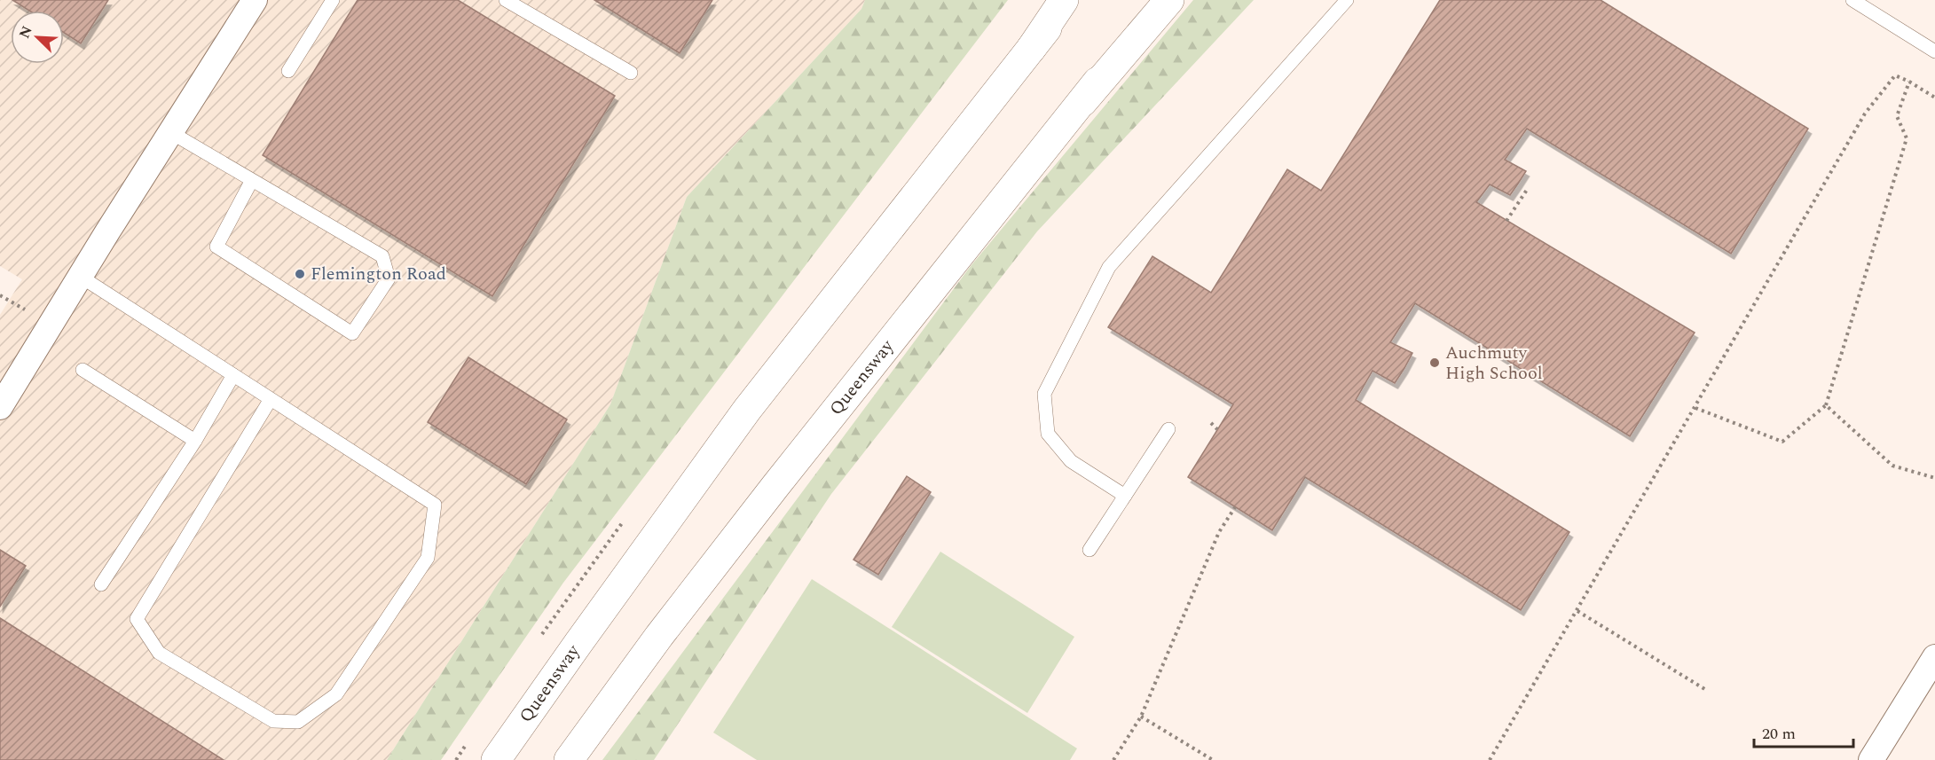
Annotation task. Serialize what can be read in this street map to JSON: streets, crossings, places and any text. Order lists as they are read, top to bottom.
{
  "streets": {
    "main road": ["Queensway"]
  },
  "places": ["Flemington Road", "Auchmuty High School"],
  "scale_bar": "20 m",
  "north": "top left"
}
